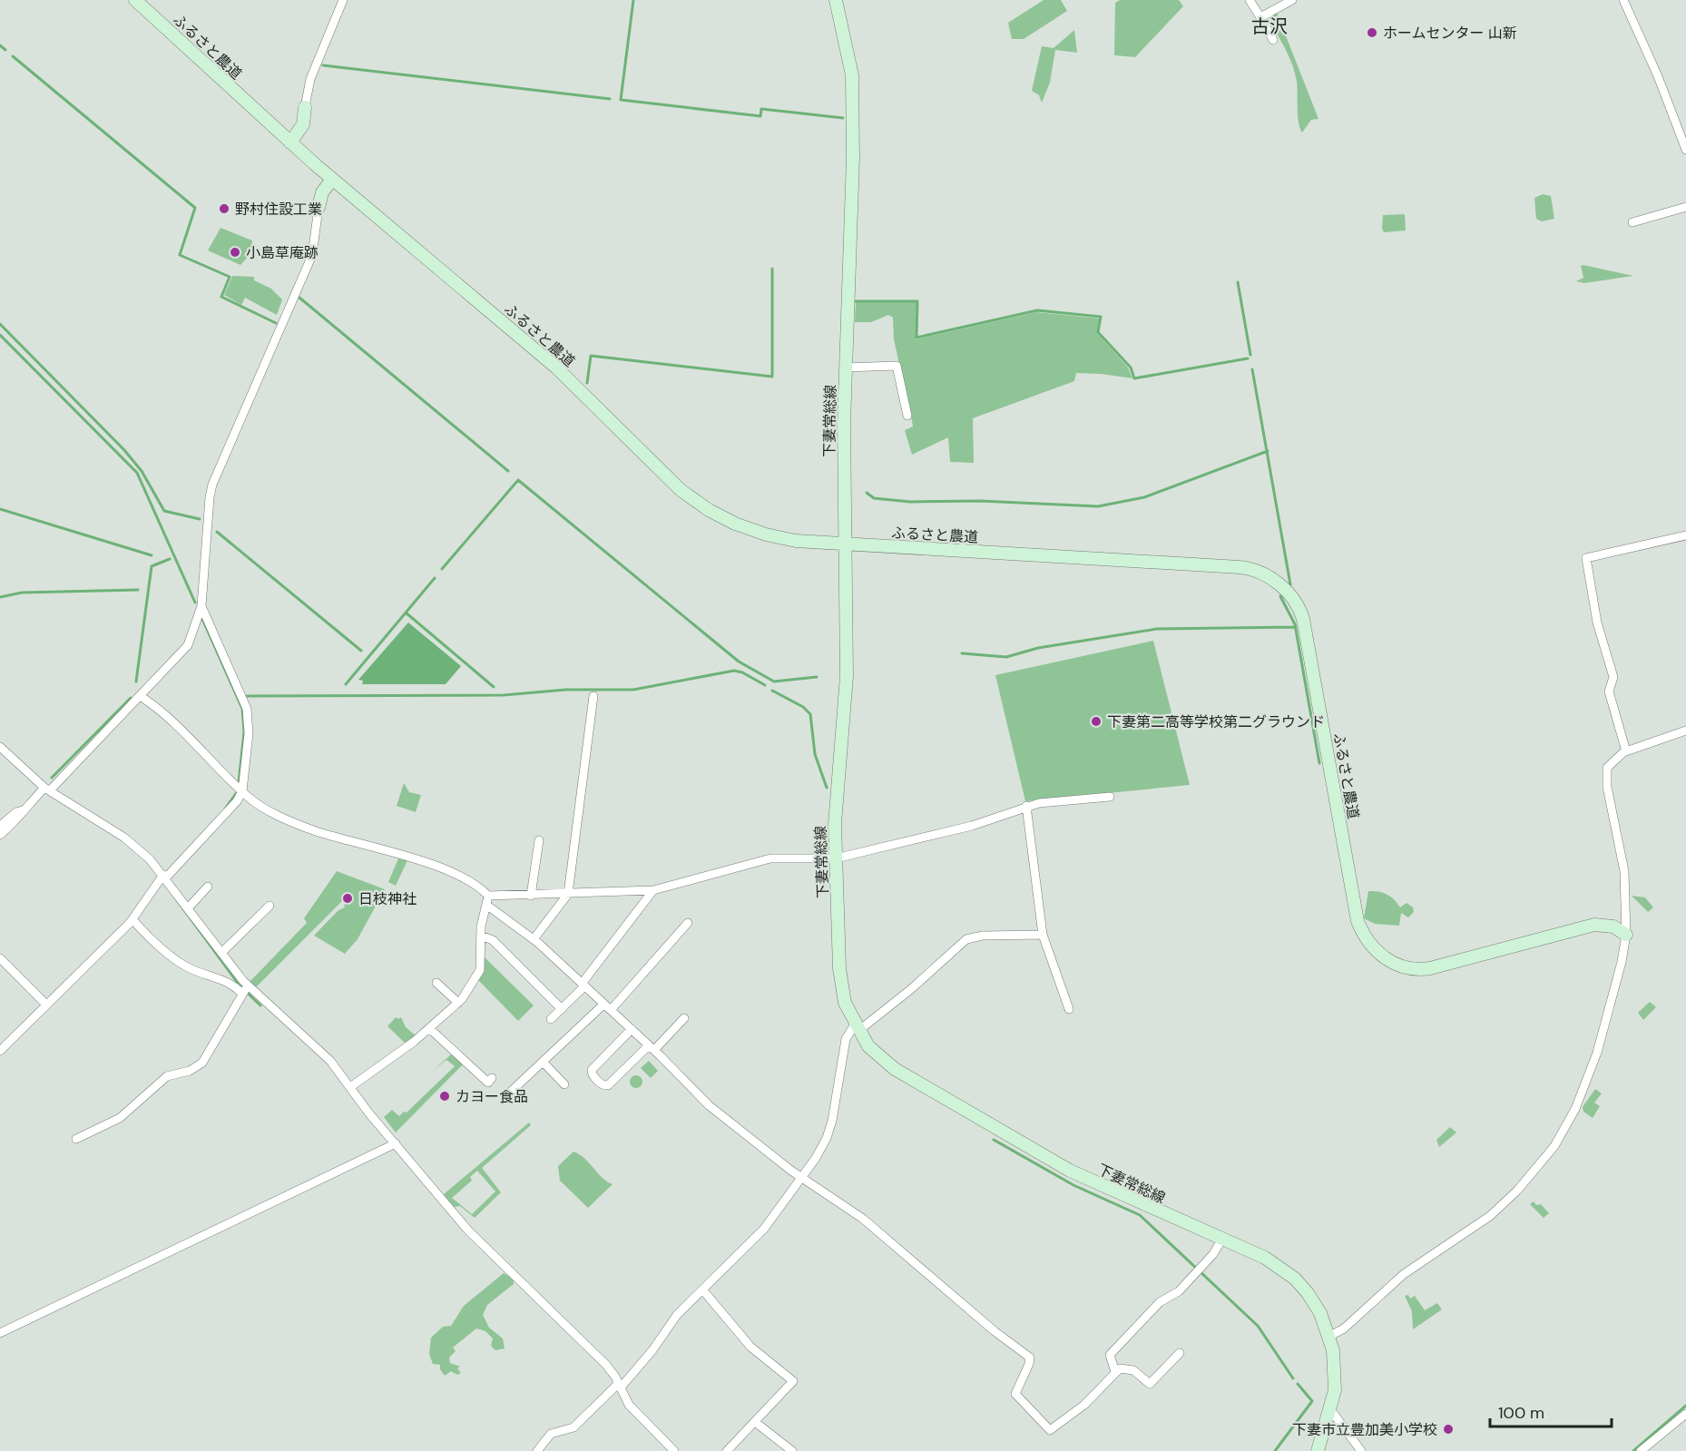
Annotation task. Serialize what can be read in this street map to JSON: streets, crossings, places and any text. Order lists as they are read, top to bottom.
{
  "streets": {
    "street": ["ふるさと農道", "下妻常総線"]
  },
  "crossings": [
    ["ふるさと農道", "下妻常総線"]
  ],
  "districts": ["古沢"],
  "places": [
    "ホームセンター 山新",
    "野村住設工業",
    "小島草庵跡",
    "下妻第二高等学校第二グラウンド",
    "日枝神社",
    "カヨー食品",
    "下妻市立豊加美小学校"
  ],
  "scale_bar": "100 m"
}
